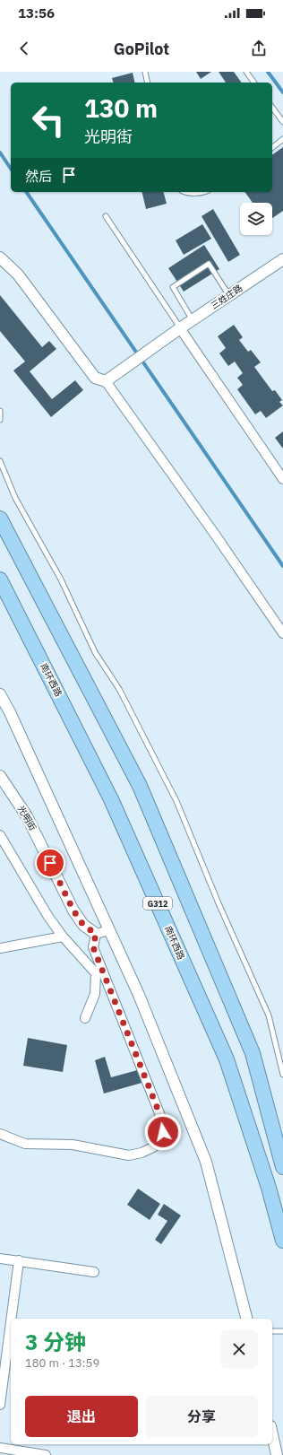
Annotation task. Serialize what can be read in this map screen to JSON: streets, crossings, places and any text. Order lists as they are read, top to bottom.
{
  "streets": {
    "highway": ["南环西路", "G312"],
    "street": ["三姓庄路", "光明街"]
  },
  "page": {
    "status": "13:56",
    "header": "GoPilot",
    "turn": ["130 m", "光明街"],
    "then": "然后",
    "heading": ["3 分钟", "180 m · 13:59"],
    "buttons": ["退出", "分享"]
  }
}
